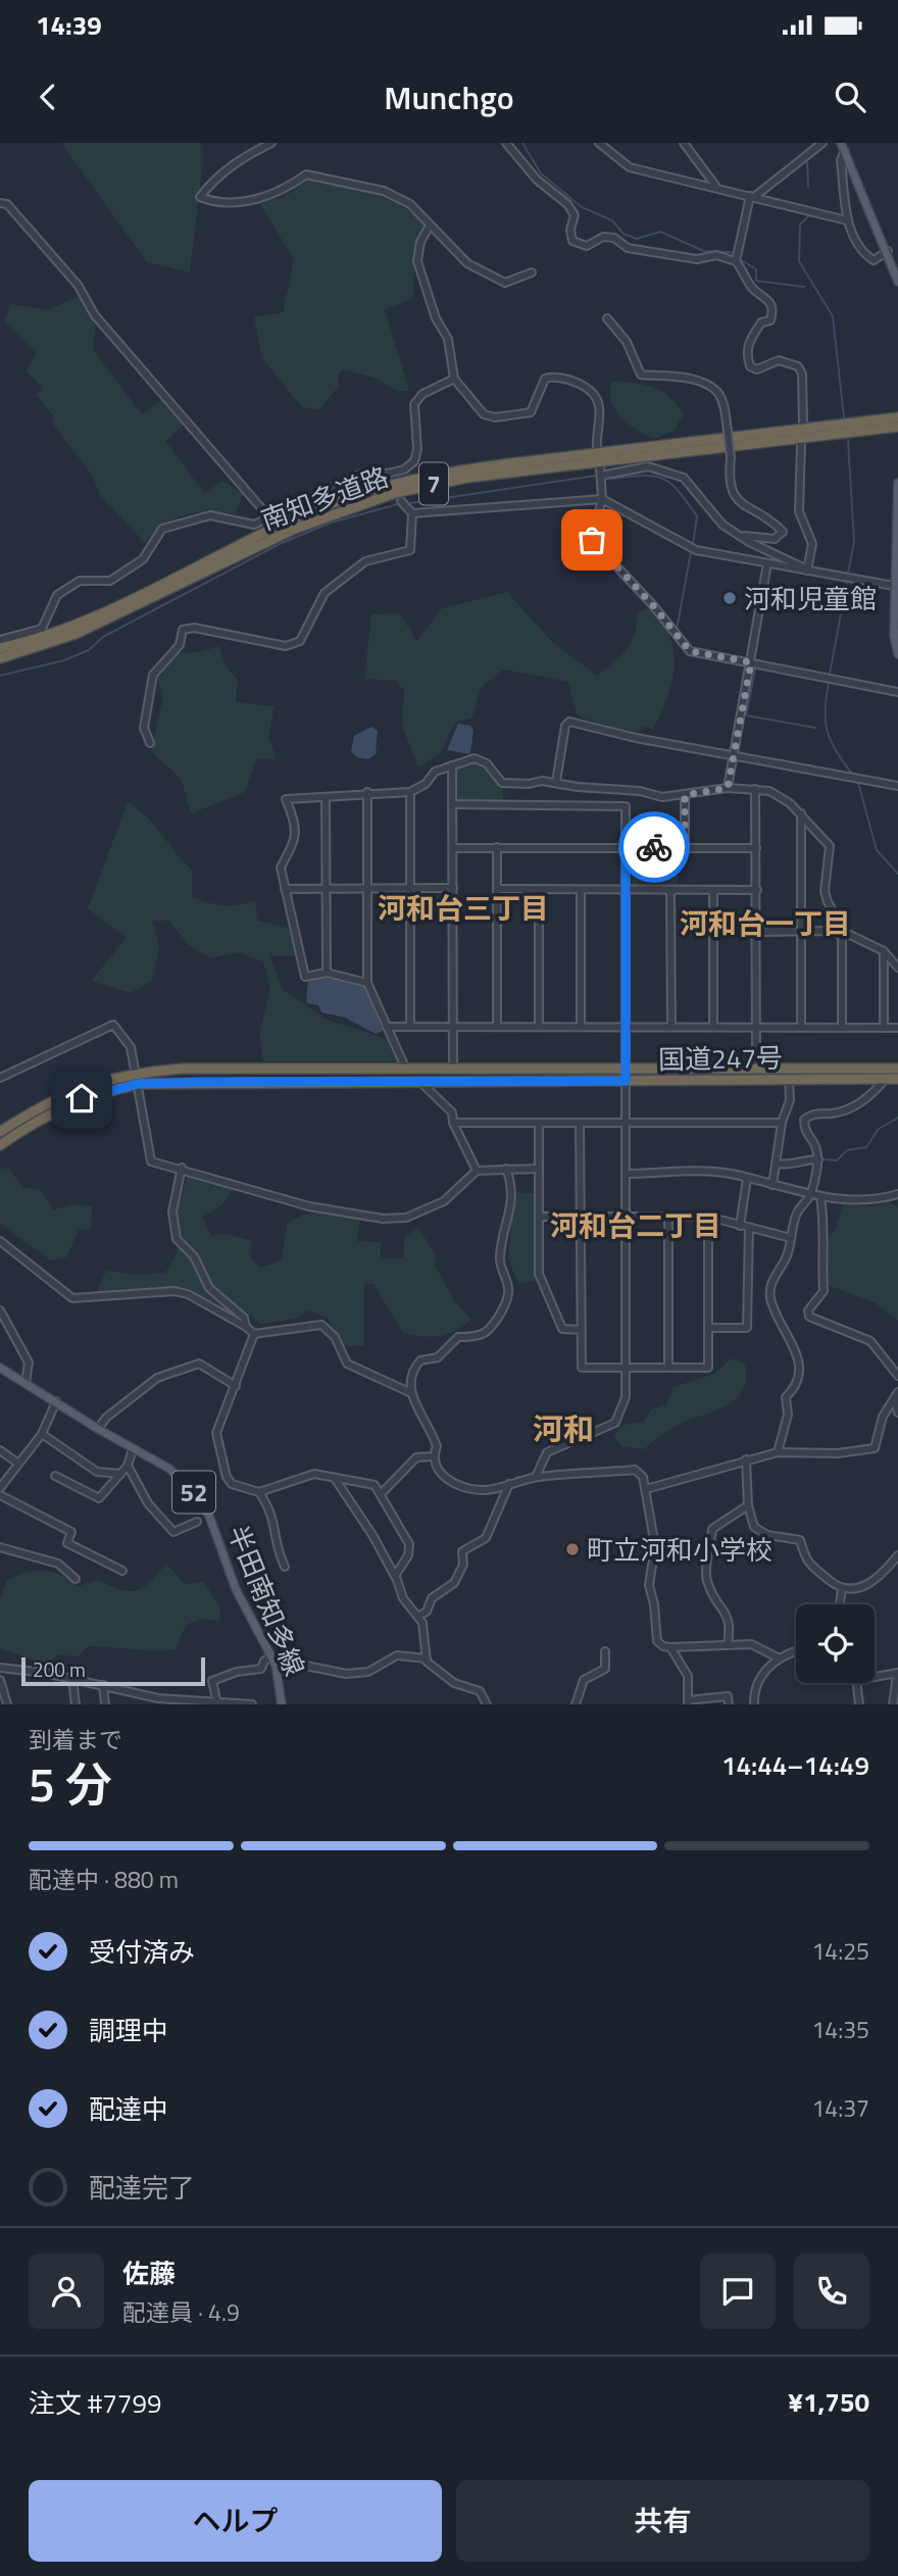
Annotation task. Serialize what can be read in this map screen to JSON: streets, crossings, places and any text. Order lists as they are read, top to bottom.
{
  "streets": {
    "highway": ["7", "南知多道路", "国道247号"],
    "main road": ["52", "半田南知多線"]
  },
  "districts": [
    "河和台三丁目",
    "河和台一丁目",
    "河和台二丁目",
    "河和"
  ],
  "places": ["河和児童館", "町立河和小学校"],
  "scale_bar": "200 m",
  "page": {
    "status": "14:39",
    "header": "Munchgo",
    "scale": "200 m",
    "heading": ["5 分", "到着まで", "14:44–14:49"],
    "panel": [
      "佐藤",
      "配達員 · 4.9",
      "注文 #7799",
      "¥1,750"
    ],
    "bar": "配達中 · 880 m",
    "list": [
      ["受付済み", "14:25"],
      ["調理中", "14:35"],
      ["配達中", "14:37"],
      "配達完了"
    ],
    "buttons": ["ヘルプ", "共有"]
  }
}
